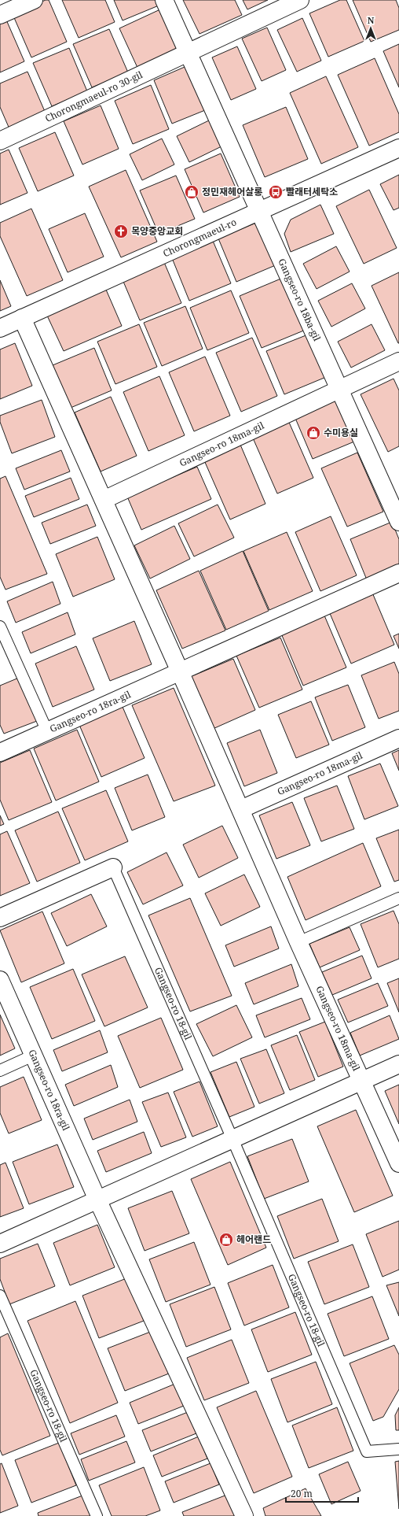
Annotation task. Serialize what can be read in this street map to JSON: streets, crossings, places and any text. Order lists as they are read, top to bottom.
{
  "streets": {
    "street": [
      "Chorongmaeul-ro 30-gil",
      "Chorongmaeul-ro",
      "Gangseo-ro 18ba-gil",
      "Gangseo-ro 18ma-gil",
      "Gangseo-ro 18ra-gil"
    ],
    "lane": ["Gangseo-ro 18-gil"]
  },
  "crossings": [
    ["Chorongmaeul-ro", "Gangseo-ro 18ba-gil"],
    ["Chorongmaeul-ro", "Gangseo-ro 18ma-gil"],
    ["Gangseo-ro 18ba-gil", "Gangseo-ro 18ma-gil"],
    ["Gangseo-ro 18ma-gil", "Gangseo-ro 18ra-gil"]
  ],
  "places": {
    "shop": ["정민재헤어살롱", "수미용실", "헤어랜드"],
    "bus stop": ["빨래터세탁소"],
    "church": ["목양중앙교회"]
  },
  "scale_bar": "20 m",
  "north": "top"
}
